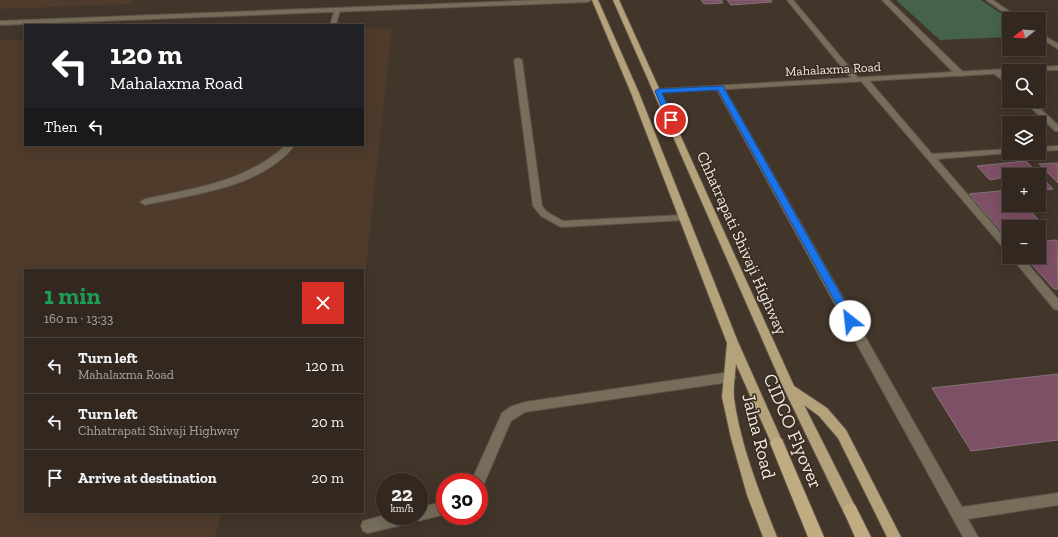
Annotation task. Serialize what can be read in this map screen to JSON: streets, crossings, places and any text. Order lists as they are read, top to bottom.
{
  "streets": {
    "highway": ["CIDCO Flyover"],
    "main road": ["Chhatrapati Shivaji Highway", "Jalna Road"],
    "street": ["Mahalaxma Road"]
  },
  "crossings": [
    ["Mahalaxma Road", "Chhatrapati Shivaji Highway"],
    ["Chhatrapati Shivaji Highway", "CIDCO Flyover"],
    ["CIDCO Flyover", "Jalna Road"]
  ],
  "north": "left",
  "page": {
    "map_buttons": ["+", "−"],
    "turn": ["120 m", "Mahalaxma Road"],
    "then": "Then",
    "heading": ["1 min", "160 m · 13:33"],
    "list": [
      {
        "name": "Turn left",
        "note": "Mahalaxma Road",
        "value": "120 m"
      },
      {
        "name": "Turn left",
        "note": "Chhatrapati Shivaji Highway",
        "value": "20 m"
      },
      {
        "name": "Arrive at destination",
        "value": "20 m"
      }
    ],
    "speed": "22 km/h",
    "limit": "30"
  }
}
